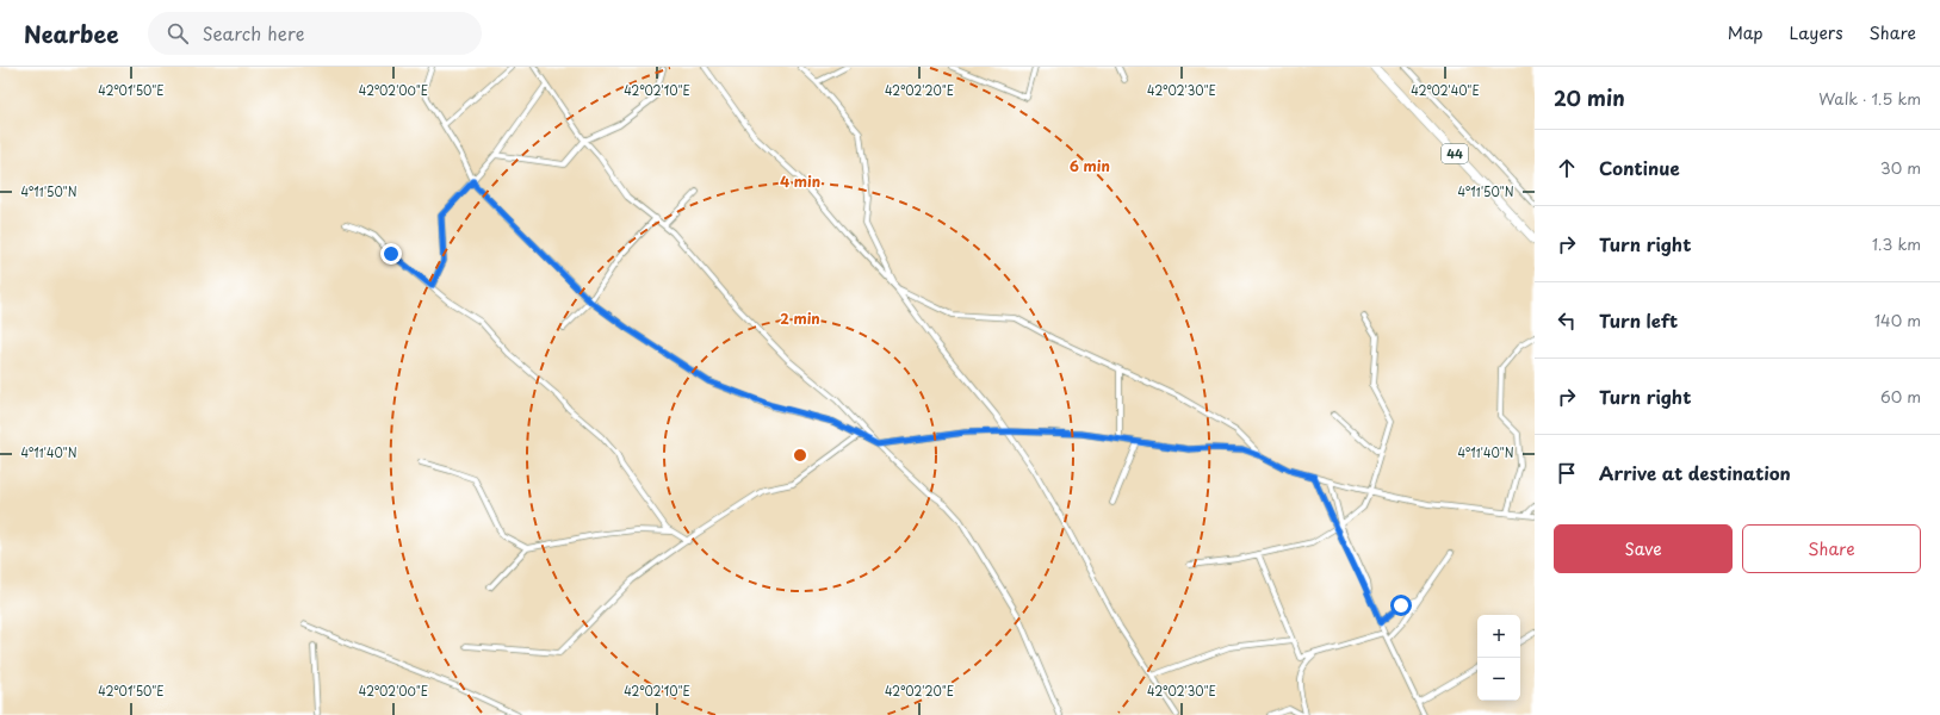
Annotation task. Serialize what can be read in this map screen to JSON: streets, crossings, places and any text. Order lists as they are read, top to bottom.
{
  "streets": {
    "main road": ["44"]
  },
  "page": {
    "header": "Nearbee",
    "search": "Search here",
    "nav": ["Map", "Layers", "Share"],
    "heading": ["20 min", "Walk · 1.5 km"],
    "list": [
      ["Continue", "30 m"],
      ["Turn right", "1.3 km"],
      ["Turn left", "140 m"],
      ["Turn right", "60 m"],
      "Arrive at destination"
    ],
    "buttons": ["Save", "Share"],
    "map_buttons": ["+", "−"]
  },
  "coordinates": [
    "42°01'50\"E",
    "42°02'00\"E",
    "42°02'10\"E",
    "42°02'20\"E",
    "42°02'30\"E",
    "42°02'40\"E",
    "4°11'50\"N",
    "4°11'40\"N"
  ],
  "rings": ["6 min", "4 min", "2 min"]
}
